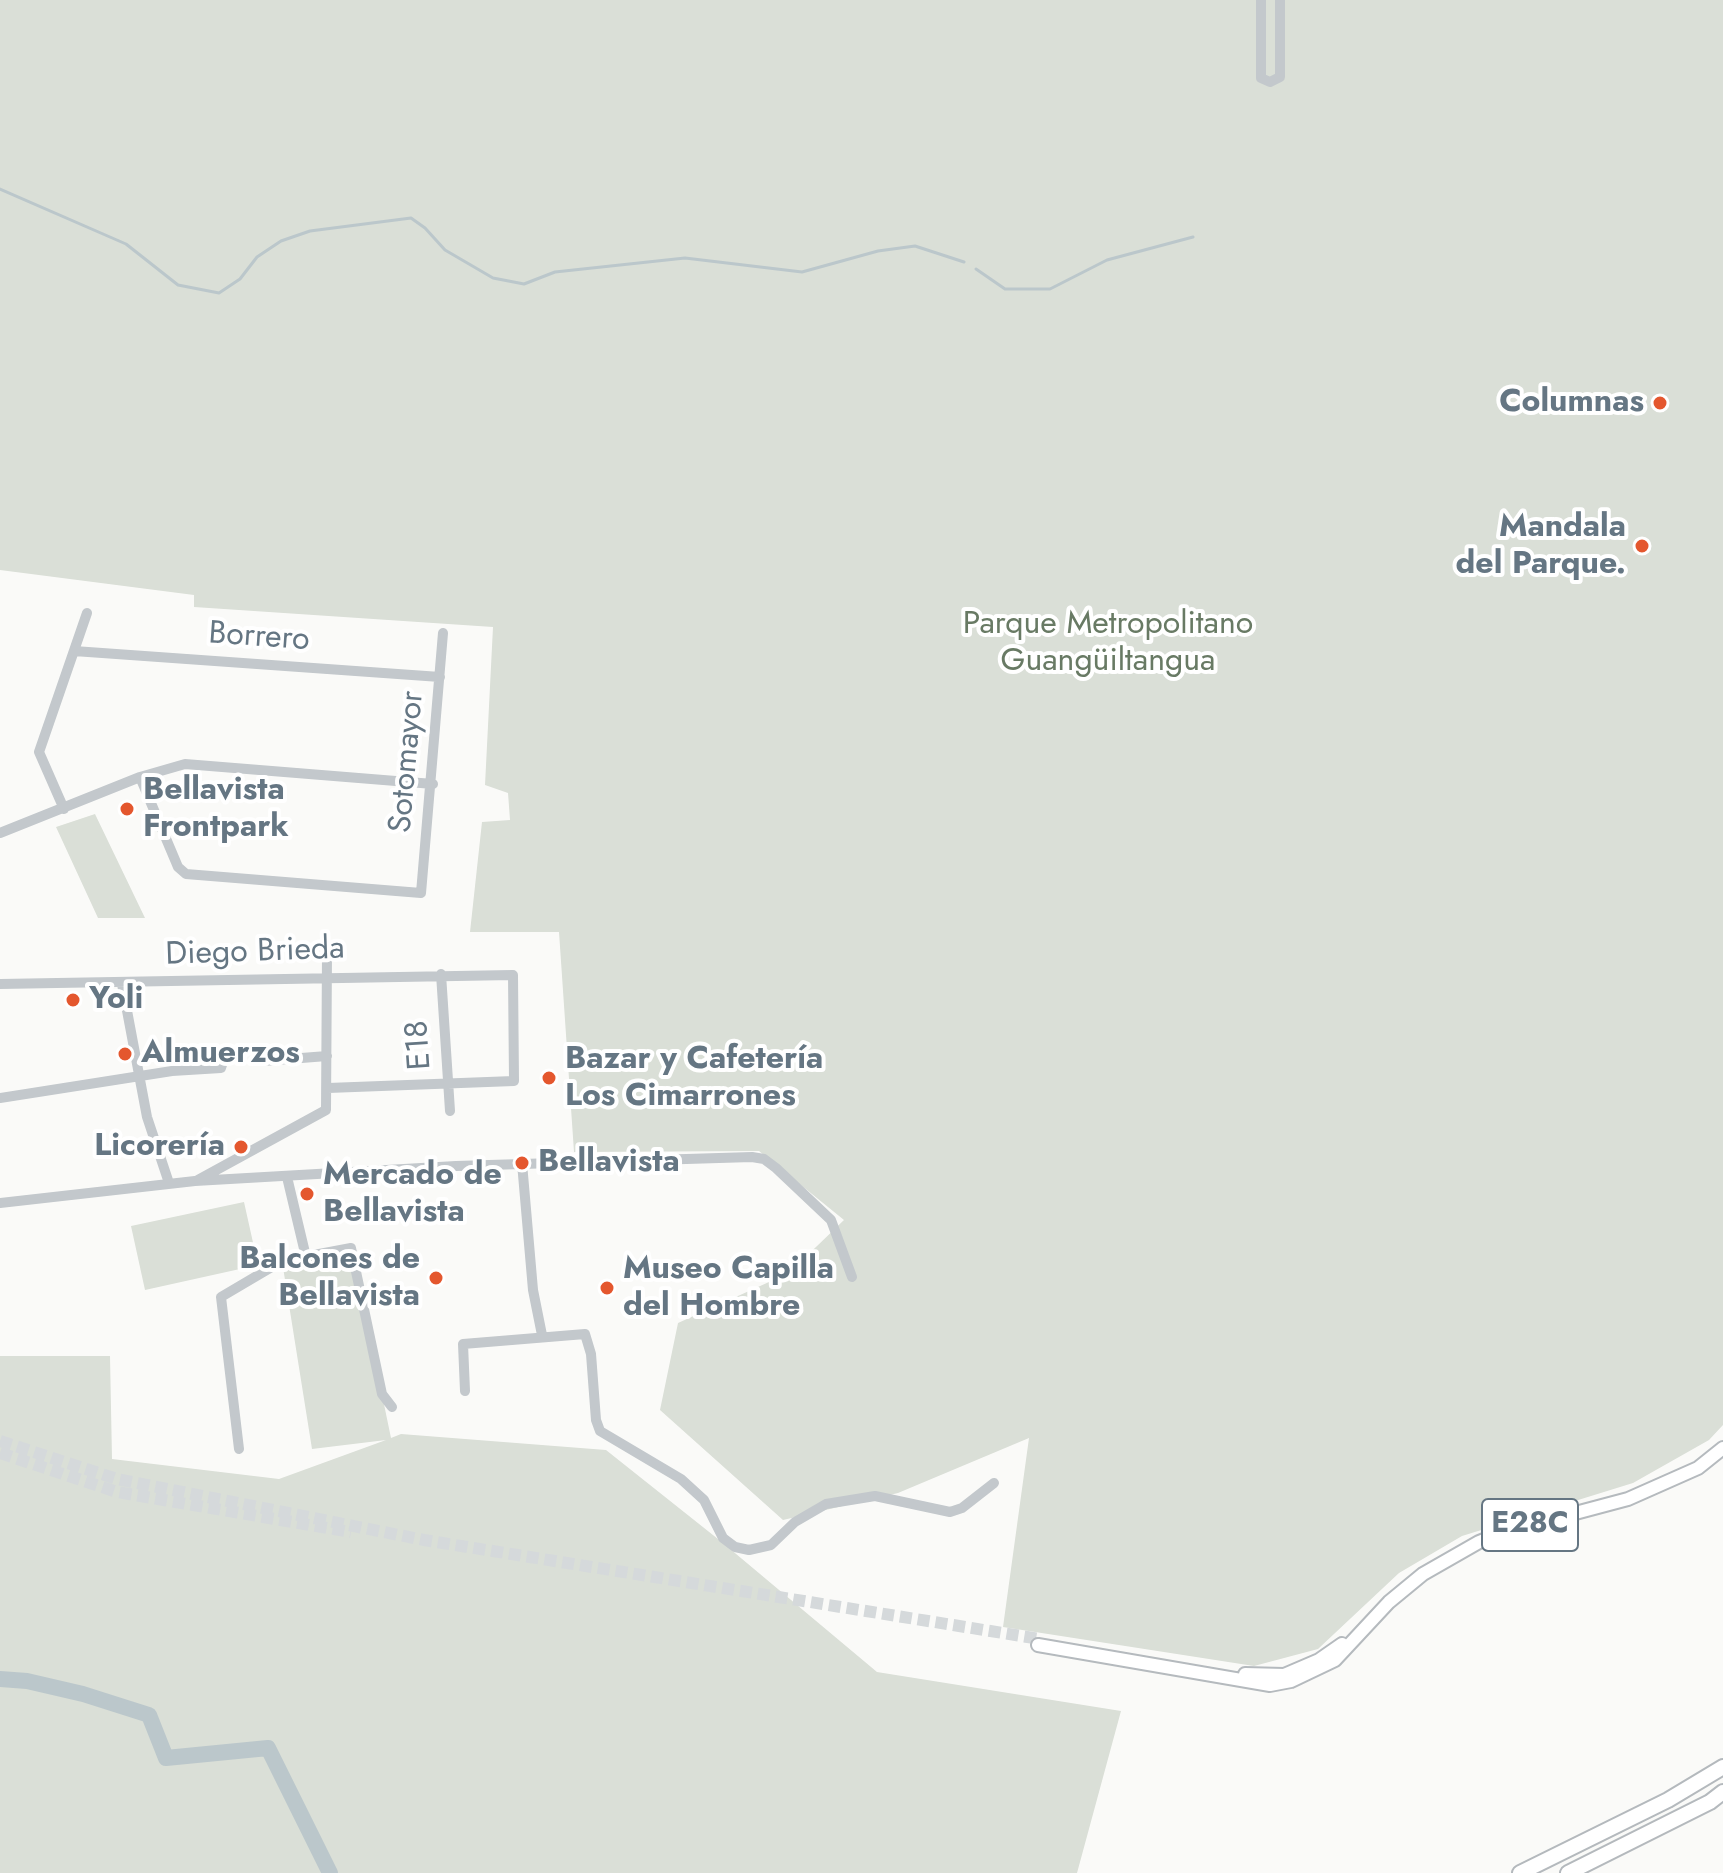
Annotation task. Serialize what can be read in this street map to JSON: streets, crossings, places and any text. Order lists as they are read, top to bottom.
{
  "streets": {
    "main road": ["E28C"],
    "street": [
      "Borrero",
      "Sotomayor",
      "Diego Brieda",
      "E18"
    ]
  },
  "crossings": [
    ["Borrero", "Sotomayor"],
    ["Diego Brieda", "E18"]
  ],
  "parks": ["Parque Metropolitano Guangüiltangua"],
  "places": [
    "Columnas",
    "Mandala del Parque.",
    "Bellavista Frontpark",
    "Yoli",
    "Almuerzos",
    "Bazar y Cafetería Los Cimarrones",
    "Licorería",
    "Bellavista",
    "Mercado de Bellavista",
    "Balcones de Bellavista",
    "Museo Capilla del Hombre"
  ]
}
